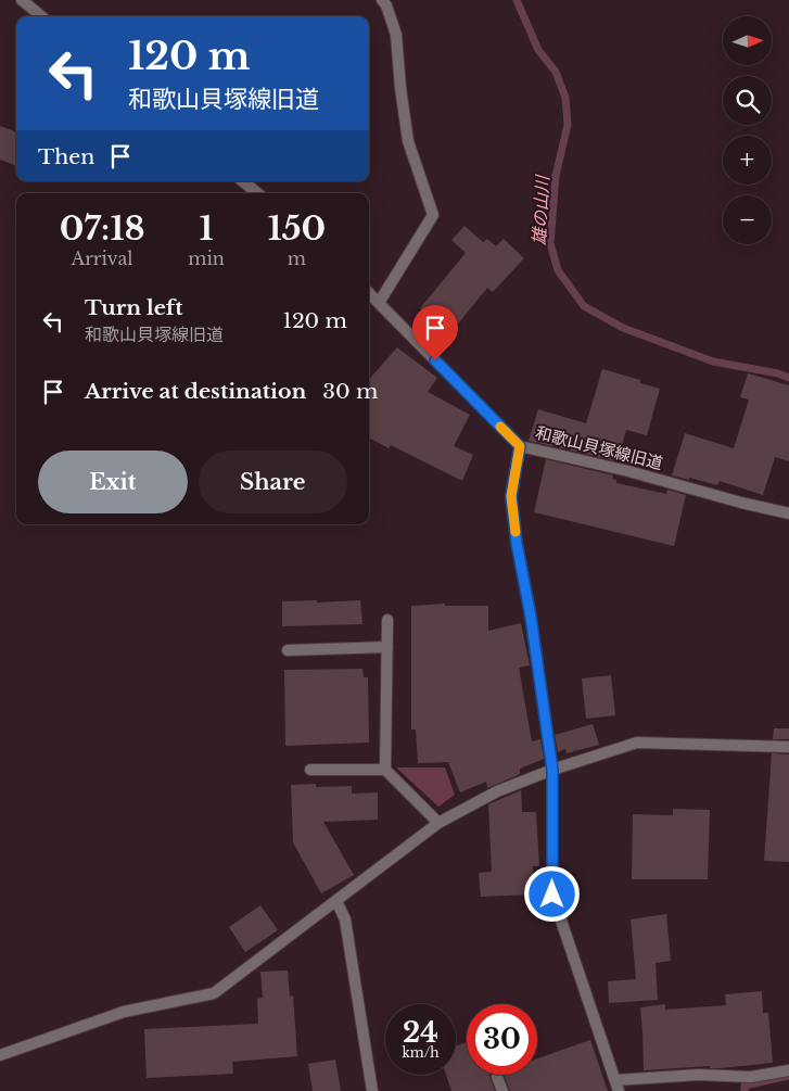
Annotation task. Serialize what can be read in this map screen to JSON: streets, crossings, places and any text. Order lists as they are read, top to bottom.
{
  "streets": {
    "street": ["和歌山貝塚線旧道"]
  },
  "water": ["雄の山川"],
  "north": "right",
  "page": {
    "map_buttons": ["+", "−"],
    "turn": ["120 m", "和歌山貝塚線旧道"],
    "then": "Then",
    "eta": [
      "07:18",
      "Arrival",
      "1",
      "min",
      "150",
      "m"
    ],
    "list": [
      {
        "name": "Turn left",
        "note": "和歌山貝塚線旧道",
        "value": "120 m"
      },
      {
        "name": "Arrive at destination",
        "value": "30 m"
      }
    ],
    "buttons": ["Exit", "Share"],
    "speed": "24 km/h",
    "limit": "30"
  }
}
